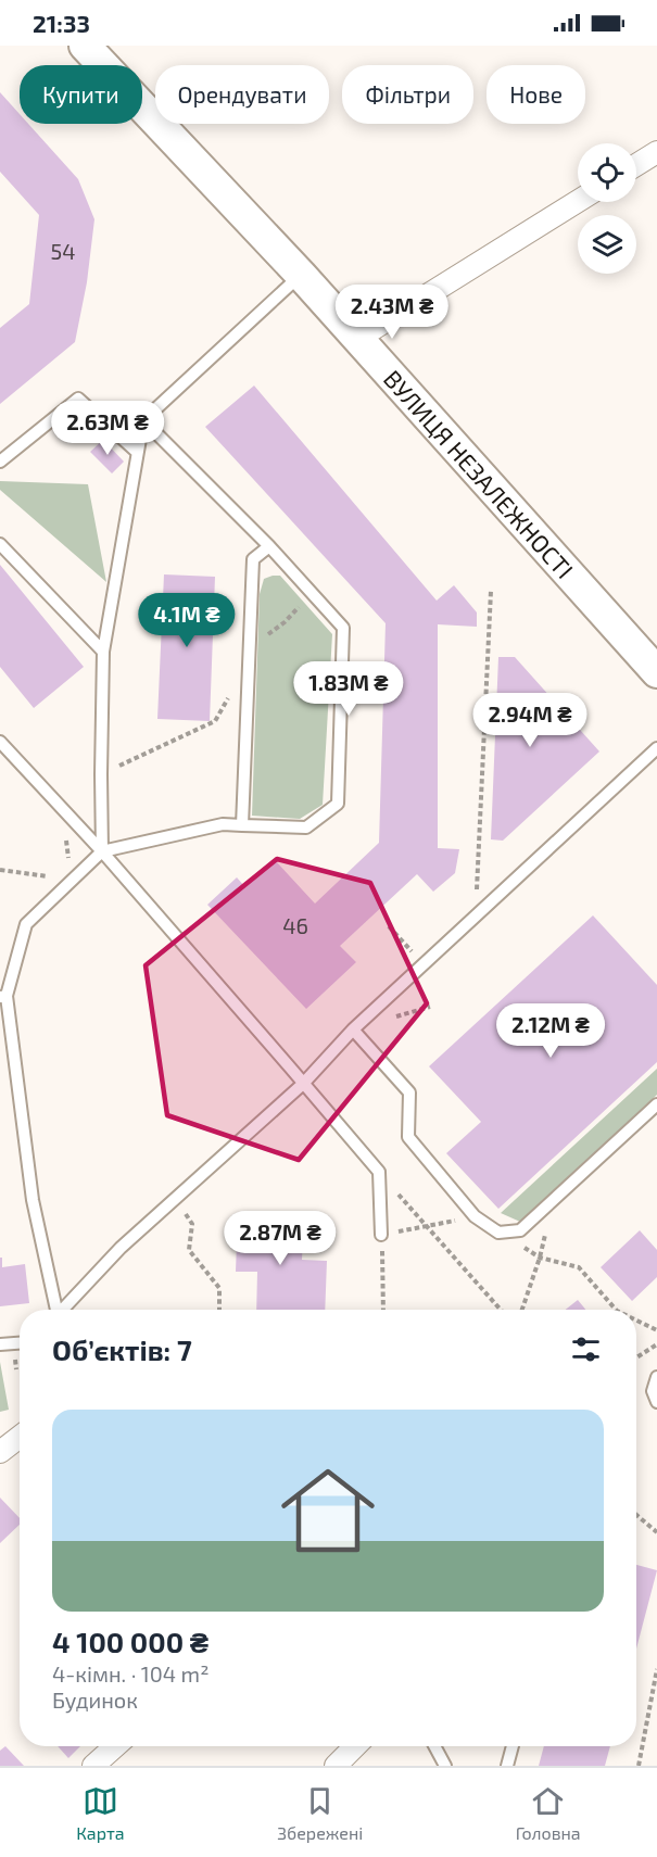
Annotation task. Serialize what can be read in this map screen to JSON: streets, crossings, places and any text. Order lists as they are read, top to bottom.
{
  "streets": {
    "street": ["ВУЛИЦЯ НЕЗАЛЕЖНОСТІ"]
  },
  "house_numbers": ["54", "46"],
  "page": {
    "status": "21:33",
    "chip": [
      "Купити",
      "Орендувати",
      "Фільтри",
      "Нове"
    ],
    "price": [
      "2.43M ₴",
      "2.63M ₴",
      "4.1M ₴",
      "1.83M ₴",
      "2.94M ₴",
      "2.12M ₴",
      "2.87M ₴"
    ],
    "heading": "Об’єктів: 7",
    "list": [
      {
        "name": "4 100 000 ₴",
        "note": "4-кімн. · 104 m² · Будинок"
      }
    ],
    "tabs": ["Карта", "Збережені", "Головна"]
  }
}
